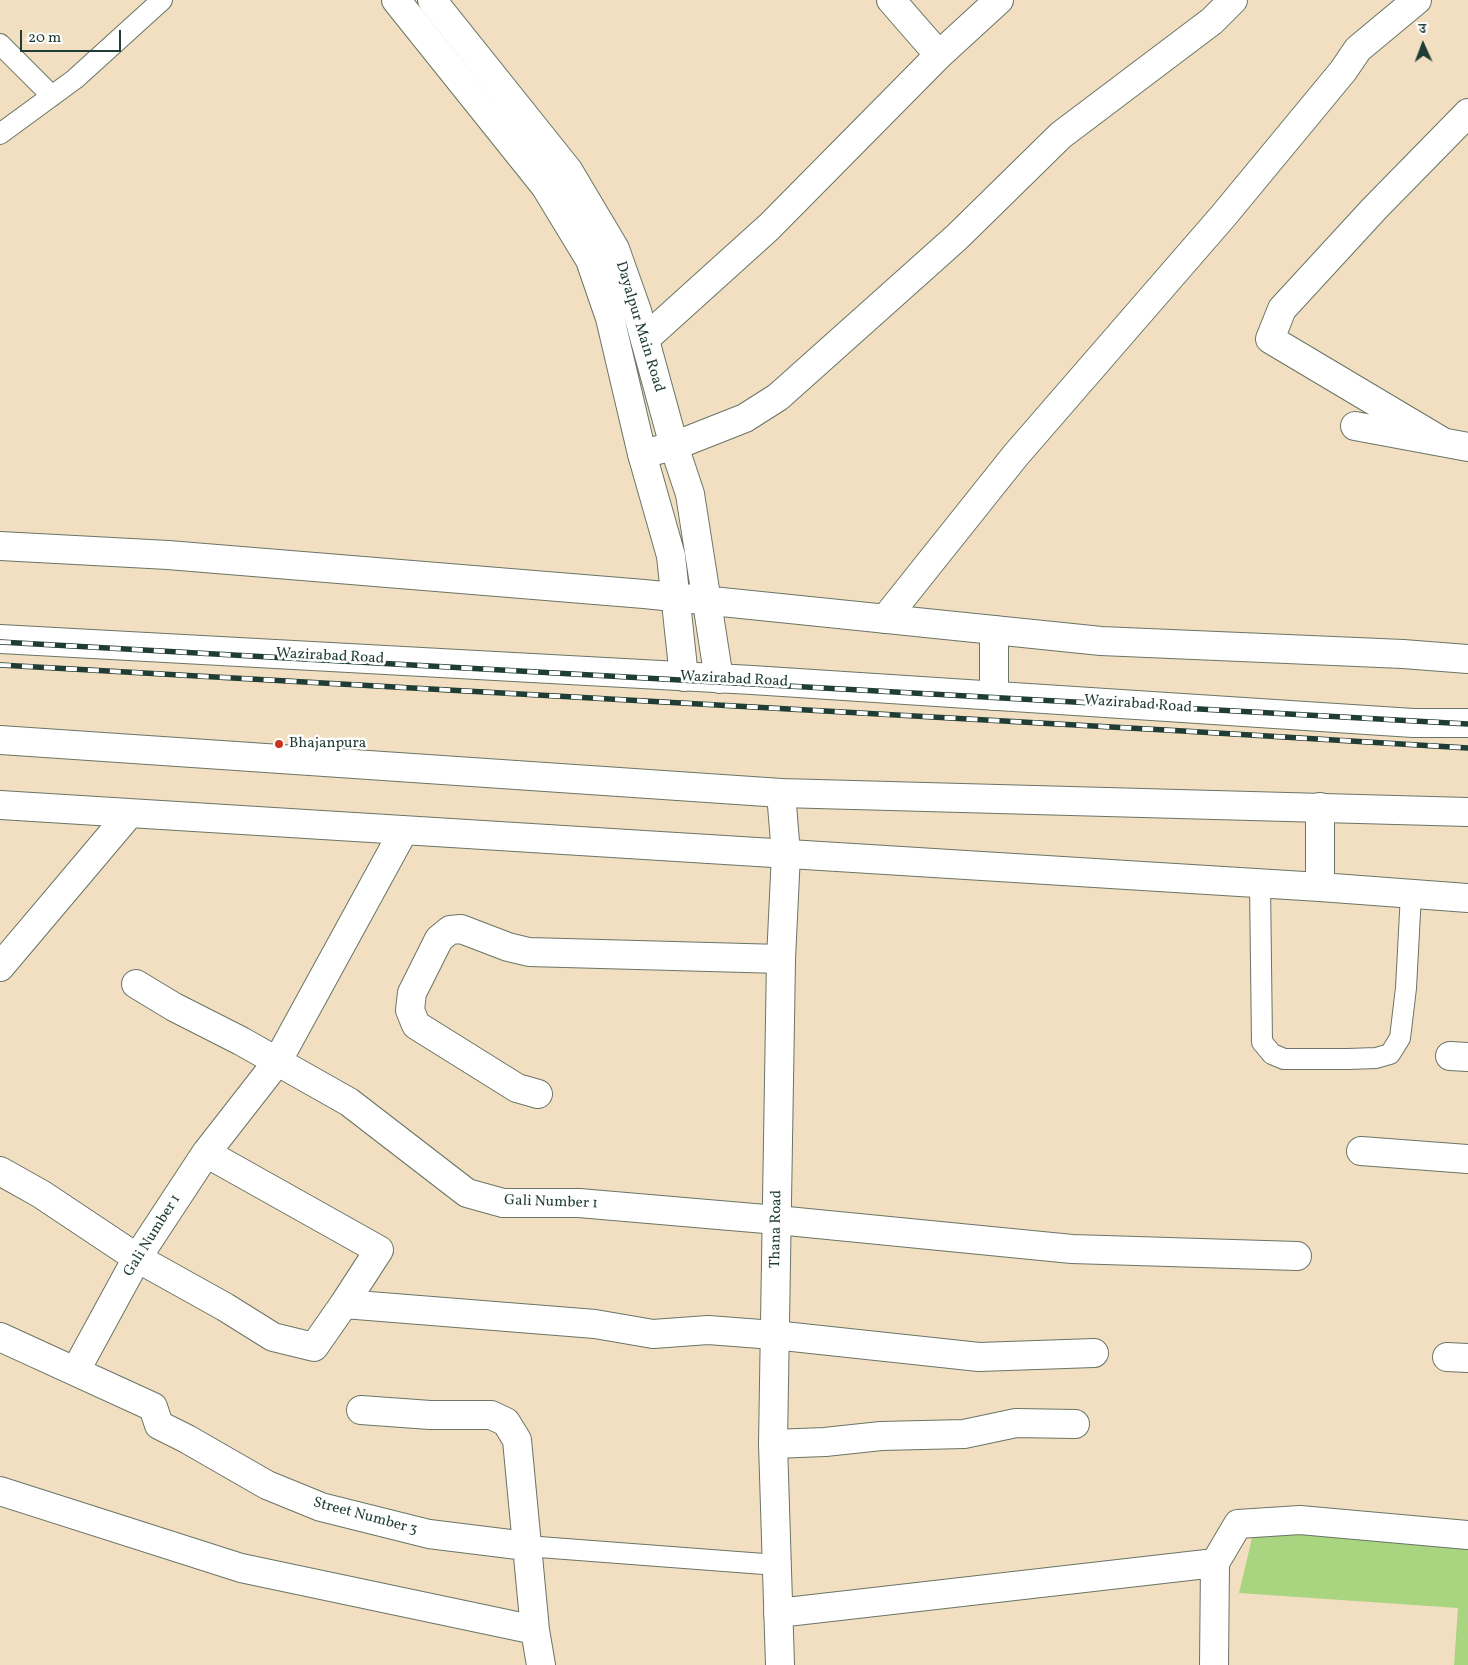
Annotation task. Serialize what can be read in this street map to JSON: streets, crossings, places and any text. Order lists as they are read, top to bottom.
{
  "streets": {
    "main road": [
      "Dayalpur Main Road",
      "Wazirabad Road",
      "Gali Number 1",
      "Thana Road",
      "Street Number 3"
    ]
  },
  "crossings": [
    ["Dayalpur Main Road", "Wazirabad Road"],
    ["Gali Number 1", "Thana Road"],
    ["Gali Number 1", "Street Number 3"],
    ["Thana Road", "Street Number 3"]
  ],
  "places": ["Bhajanpura"],
  "scale_bar": "20 m",
  "north": "top"
}
